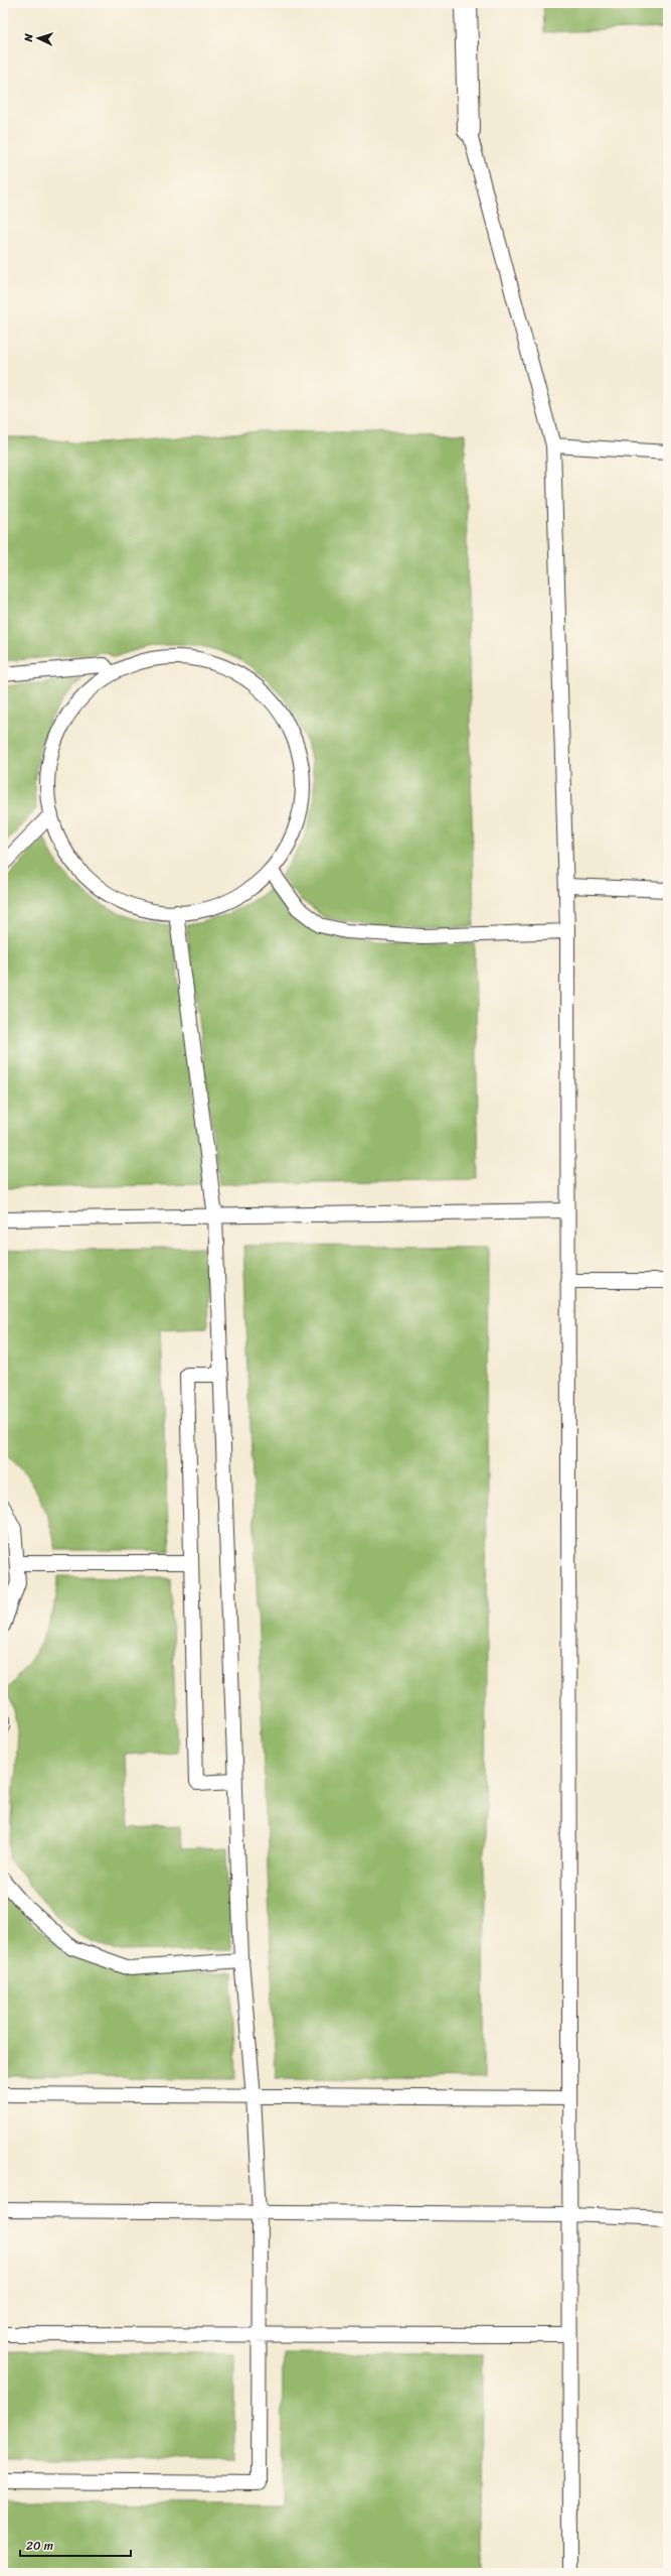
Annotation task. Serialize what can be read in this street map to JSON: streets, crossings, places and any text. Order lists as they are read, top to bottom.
{
  "scale_bar": "20 m",
  "north": "left"
}
